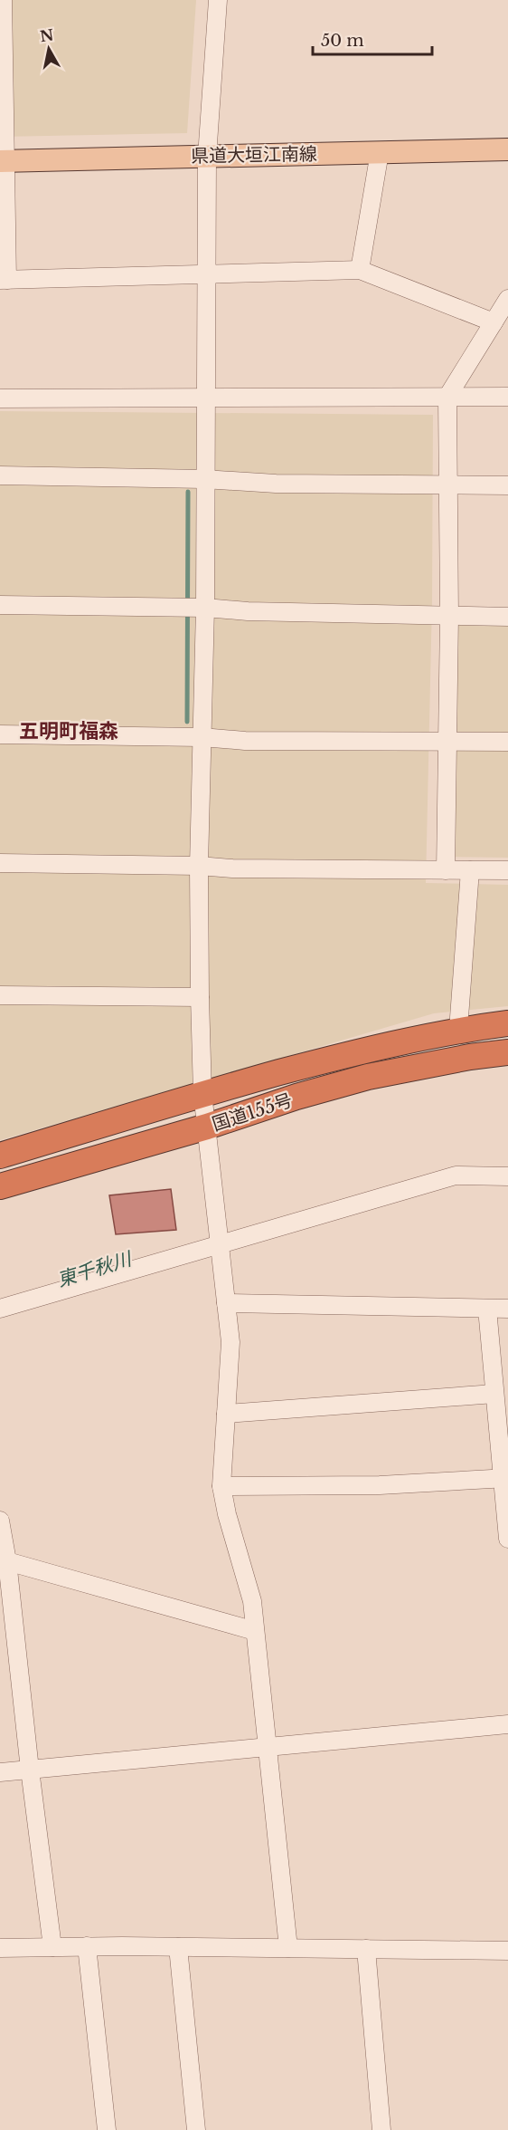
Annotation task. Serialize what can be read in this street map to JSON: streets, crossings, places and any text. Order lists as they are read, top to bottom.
{
  "streets": {
    "highway": ["国道155号"],
    "main road": ["県道大垣江南線"]
  },
  "districts": ["五明町福森"],
  "water": ["東千秋川"],
  "scale_bar": "50 m",
  "north": "top"
}
